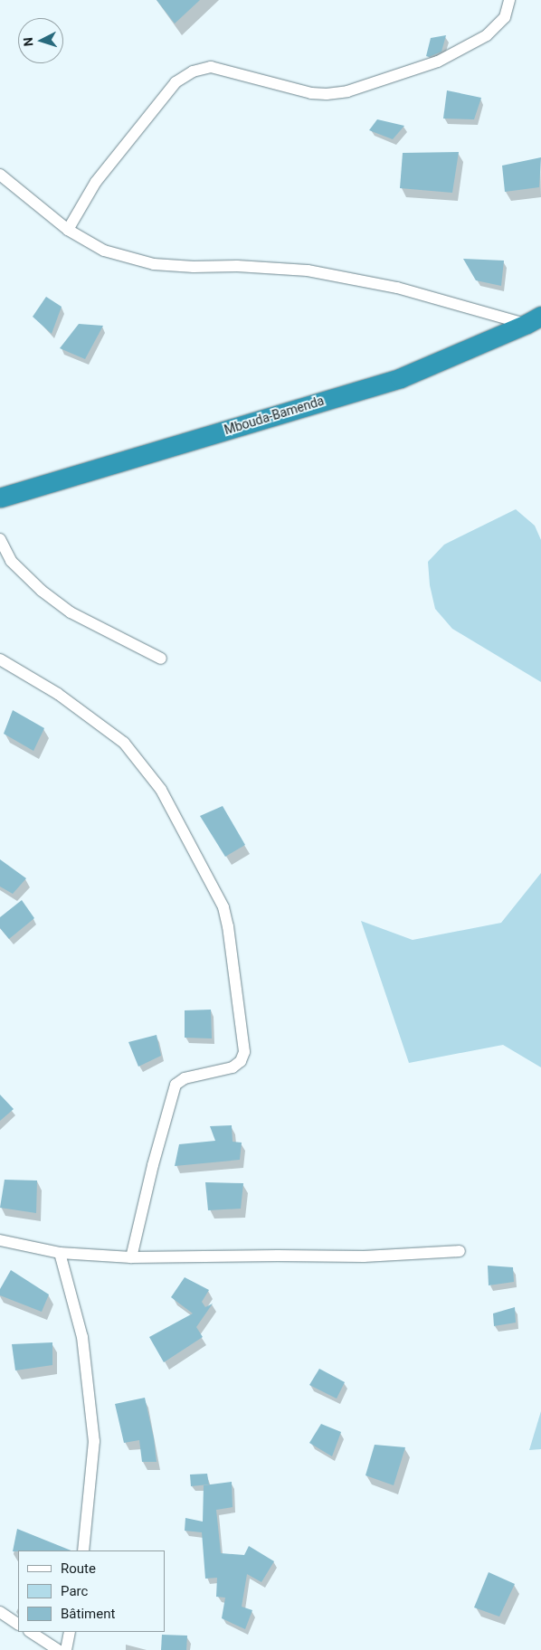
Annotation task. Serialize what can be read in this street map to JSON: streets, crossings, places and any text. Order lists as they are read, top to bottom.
{
  "streets": {
    "highway": ["Mbouda-Bamenda"]
  },
  "legend": ["Route", "Parc", "Bâtiment"],
  "north": "left"
}
